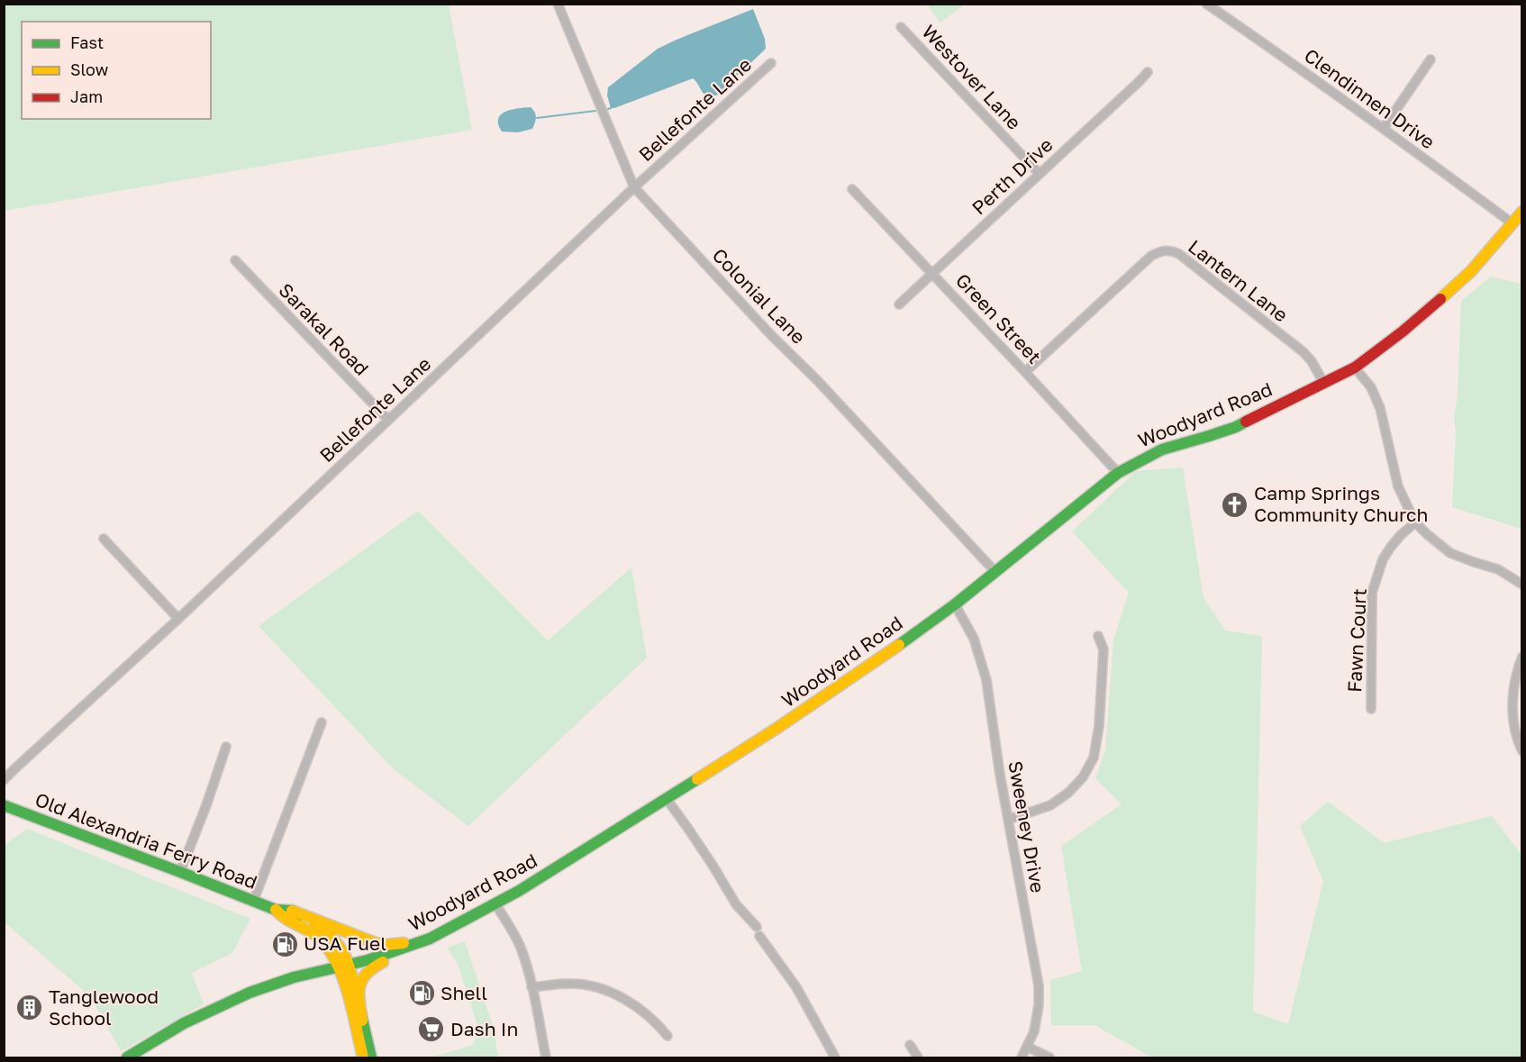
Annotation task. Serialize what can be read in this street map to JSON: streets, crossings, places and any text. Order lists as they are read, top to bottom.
{
  "streets": {
    "main road": ["Woodyard Road", "Old Alexandria Ferry Road"],
    "street": [
      "Westover Lane",
      "Clendinnen Drive",
      "Bellefonte Lane",
      "Perth Drive",
      "Lantern Lane",
      "Colonial Lane",
      "Green Street",
      "Sarakal Road",
      "Fawn Court",
      "Sweeney Drive"
    ]
  },
  "crossings": [
    ["Westover Lane", "Perth Drive"],
    ["Clendinnen Drive", "Woodyard Road"],
    ["Bellefonte Lane", "Colonial Lane"],
    ["Bellefonte Lane", "Sarakal Road"],
    ["Perth Drive", "Green Street"],
    ["Lantern Lane", "Green Street"],
    ["Lantern Lane", "Woodyard Road"],
    ["Colonial Lane", "Woodyard Road"],
    ["Green Street", "Woodyard Road"],
    ["Woodyard Road", "Sweeney Drive"],
    ["Woodyard Road", "Old Alexandria Ferry Road"]
  ],
  "places": {
    "church": ["Camp Springs Community Church"],
    "fuel station": ["USA Fuel", "Shell"],
    "building": ["Tanglewood School"],
    "supermarket": ["Dash In"]
  },
  "legend": ["Fast", "Slow", "Jam"]
}
